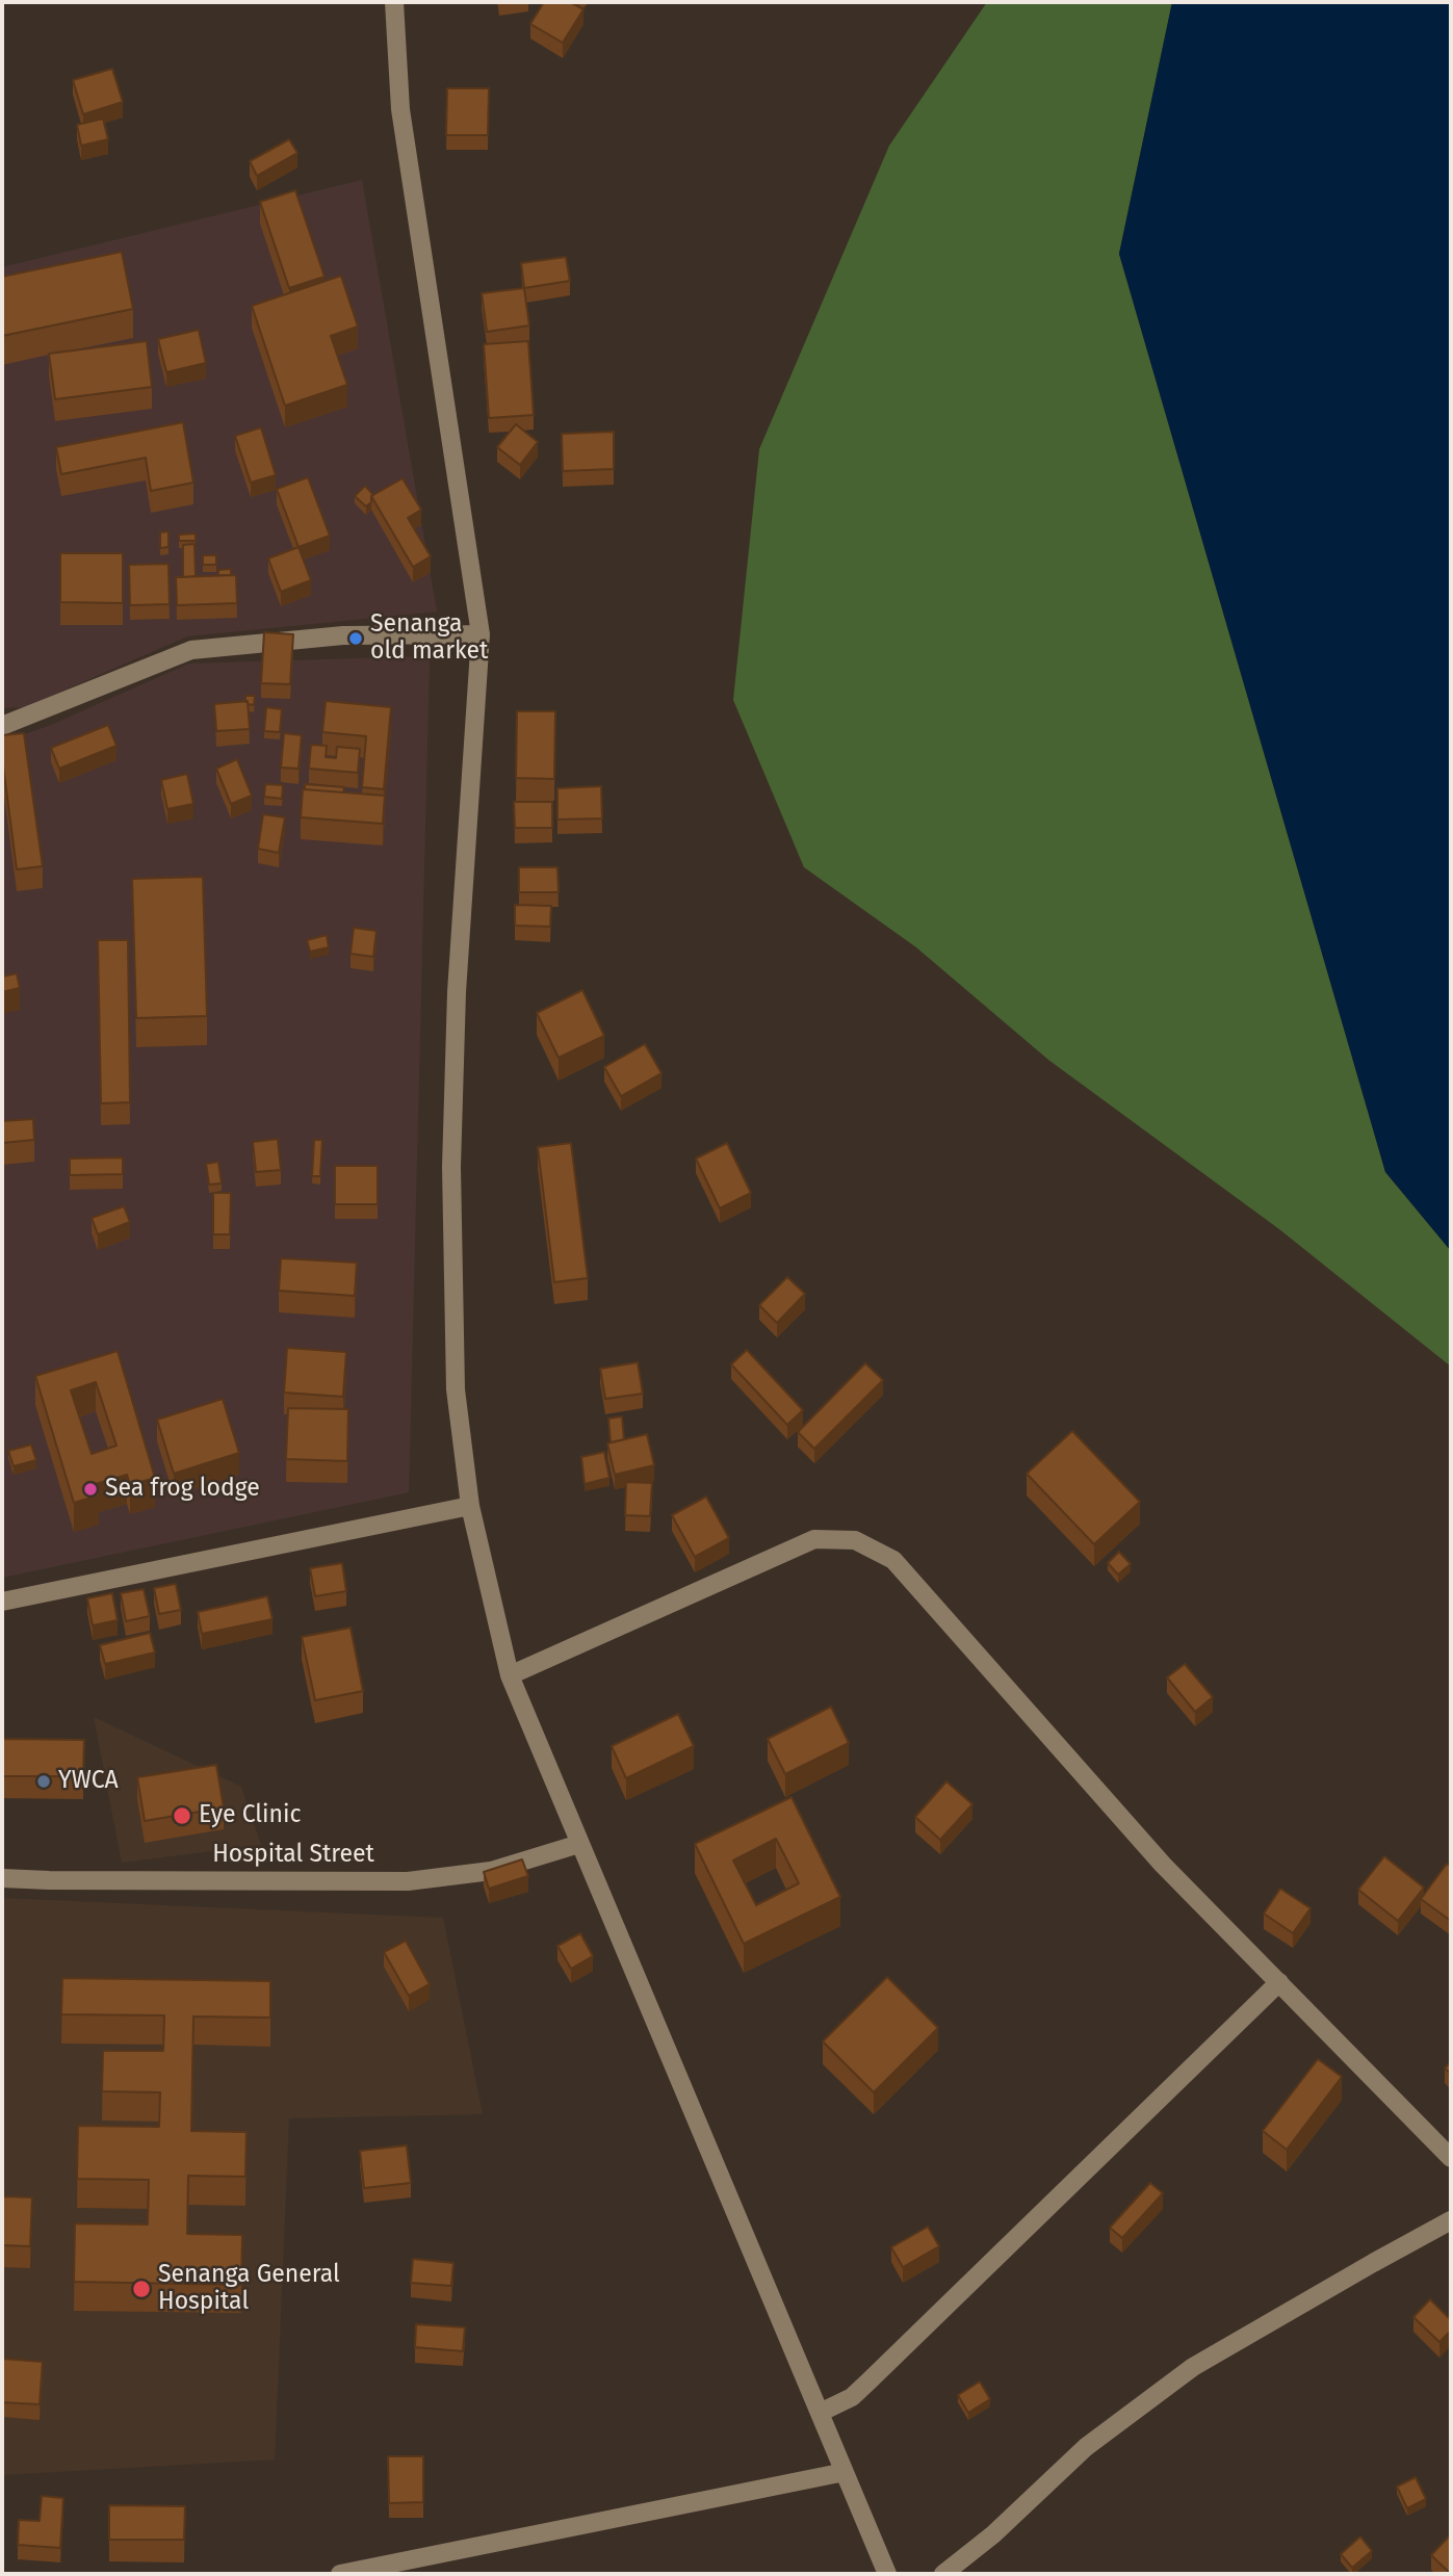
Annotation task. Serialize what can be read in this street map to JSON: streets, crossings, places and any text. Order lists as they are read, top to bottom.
{
  "streets": {
    "street": ["Hospital Street"]
  },
  "places": [
    "Senanga old market",
    "Sea frog lodge",
    "YWCA",
    "Eye Clinic",
    "Senanga General Hospital"
  ]
}
